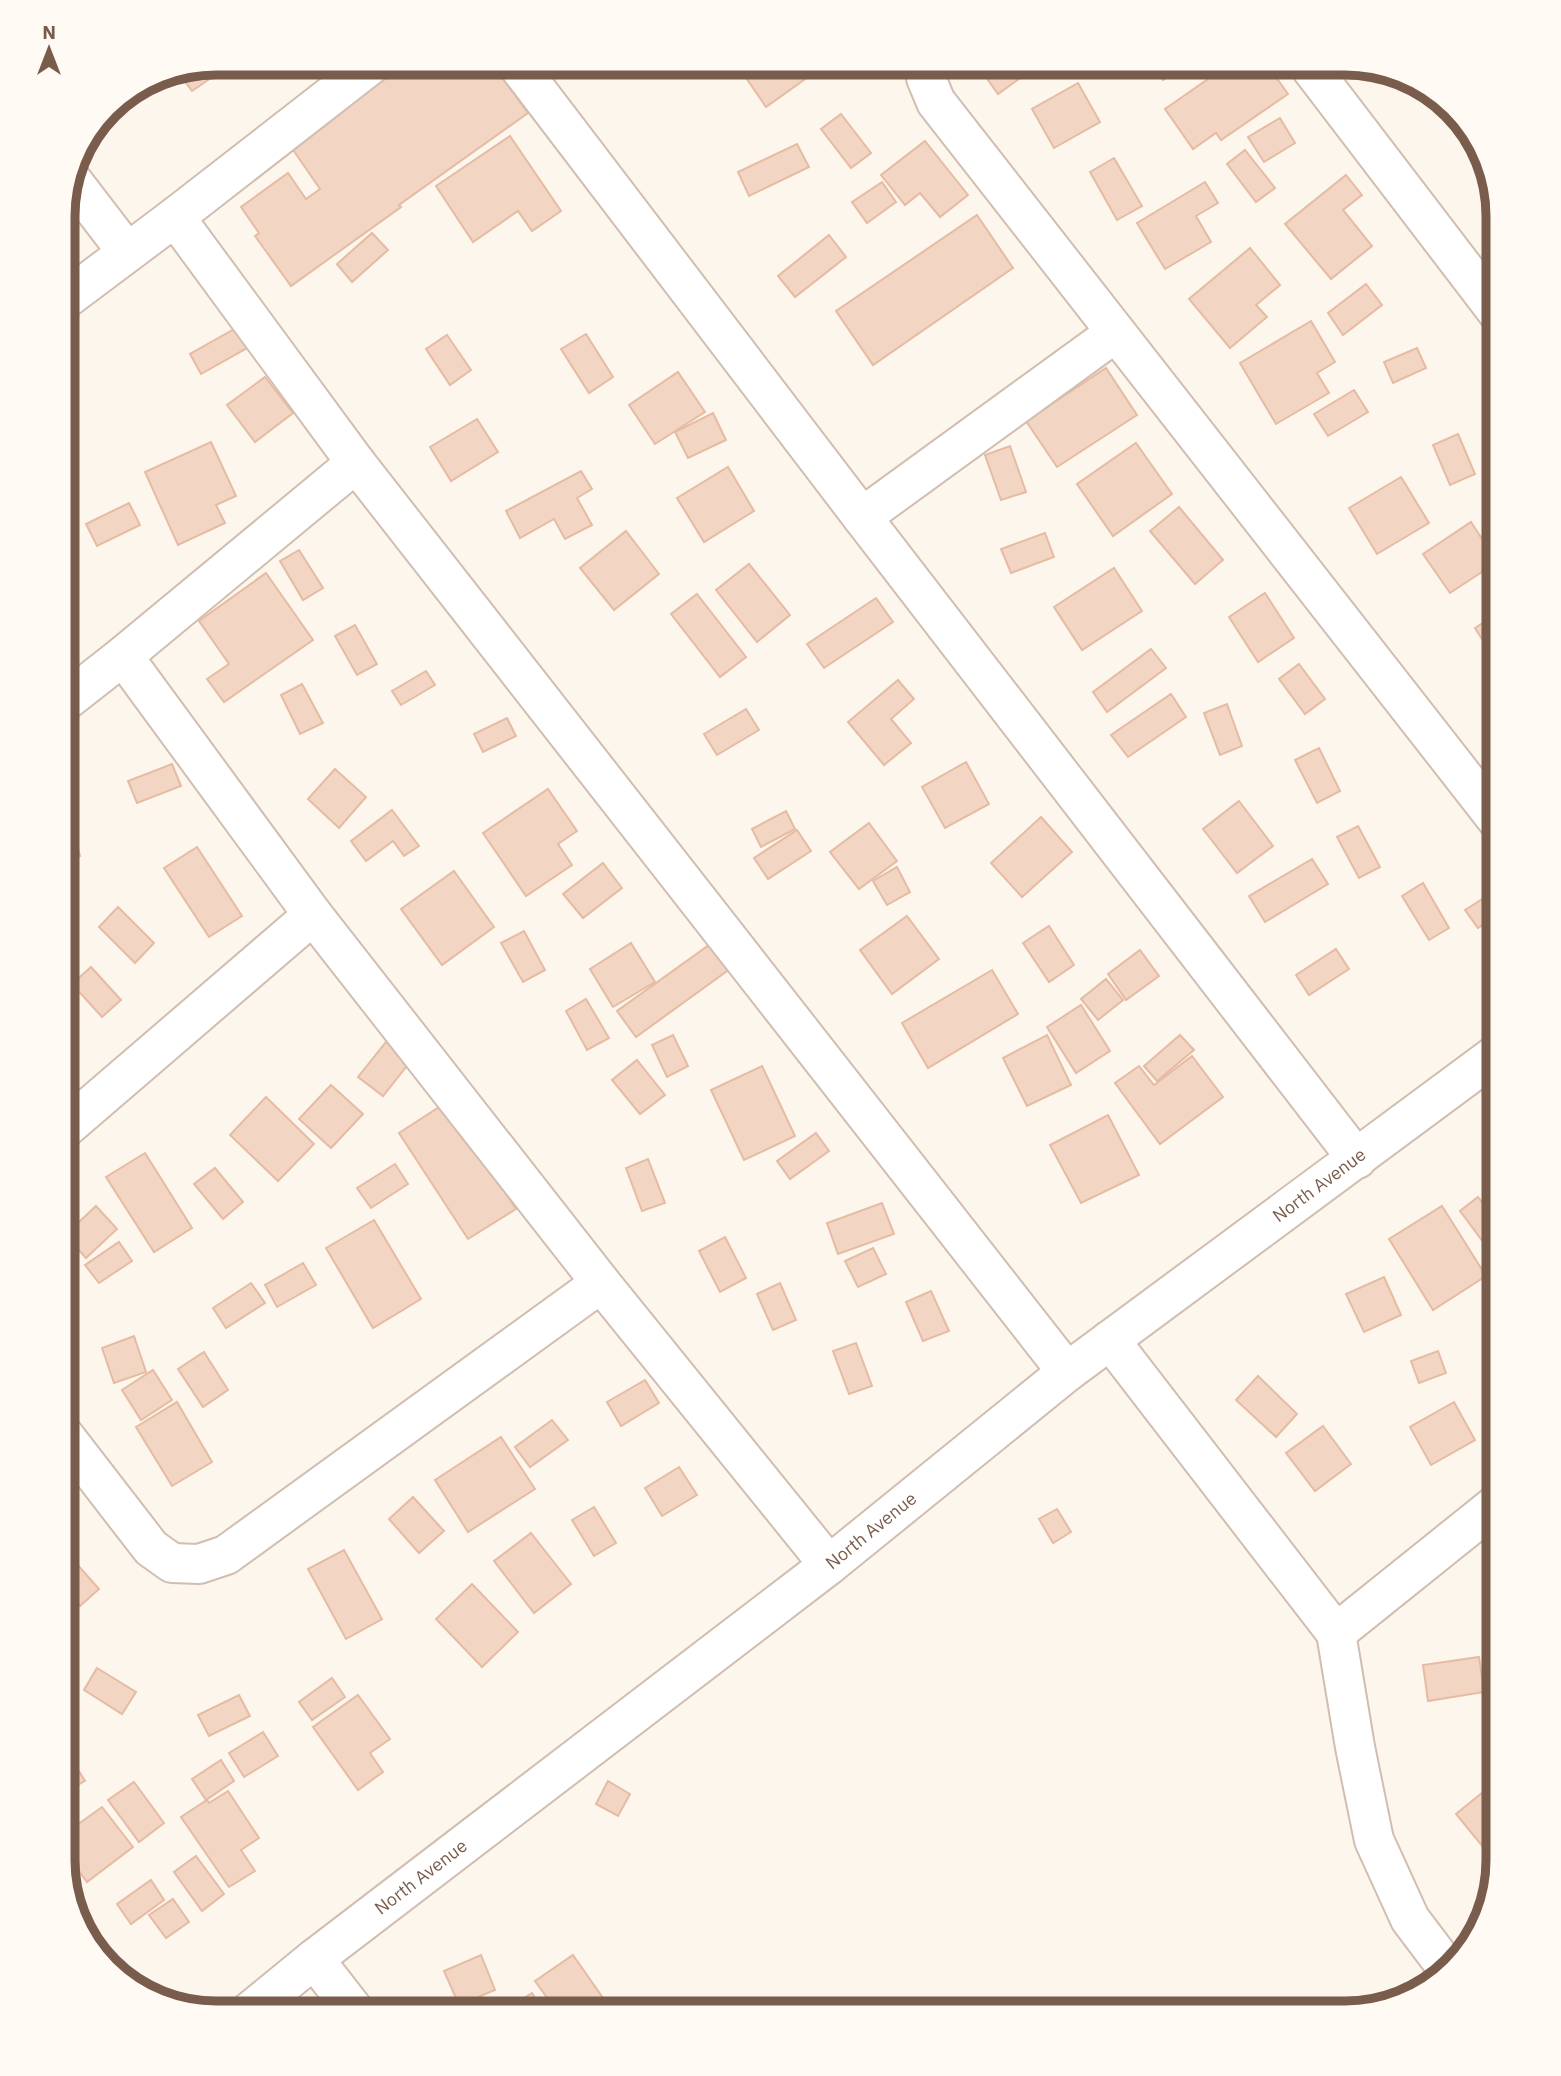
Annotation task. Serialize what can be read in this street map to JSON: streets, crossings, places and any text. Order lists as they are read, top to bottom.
{
  "streets": {
    "street": ["North Avenue"]
  },
  "north": "top"
}
